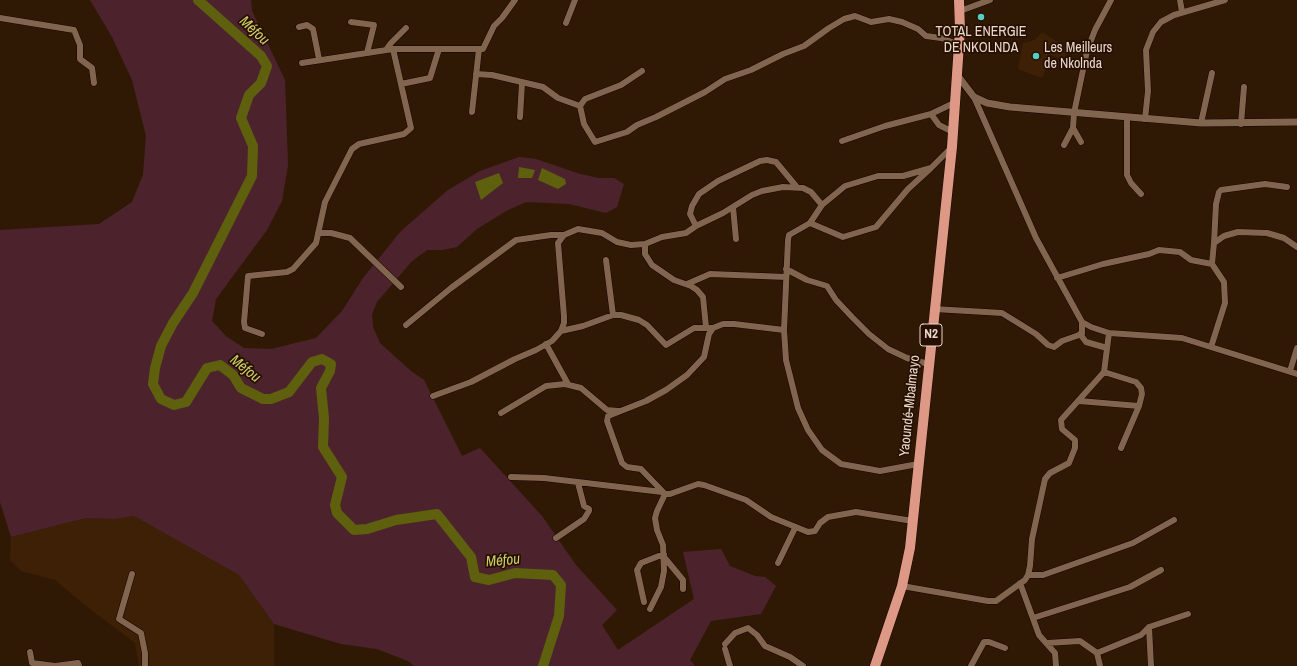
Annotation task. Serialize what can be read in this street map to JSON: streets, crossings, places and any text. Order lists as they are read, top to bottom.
{
  "streets": {
    "highway": ["N2", "Yaoundé-Mbalmayo"]
  },
  "water": ["Méfou"],
  "places": ["TOTAL ENERGIE DE NKOLNDA", "Les Meilleurs de Nkolnda"]
}
